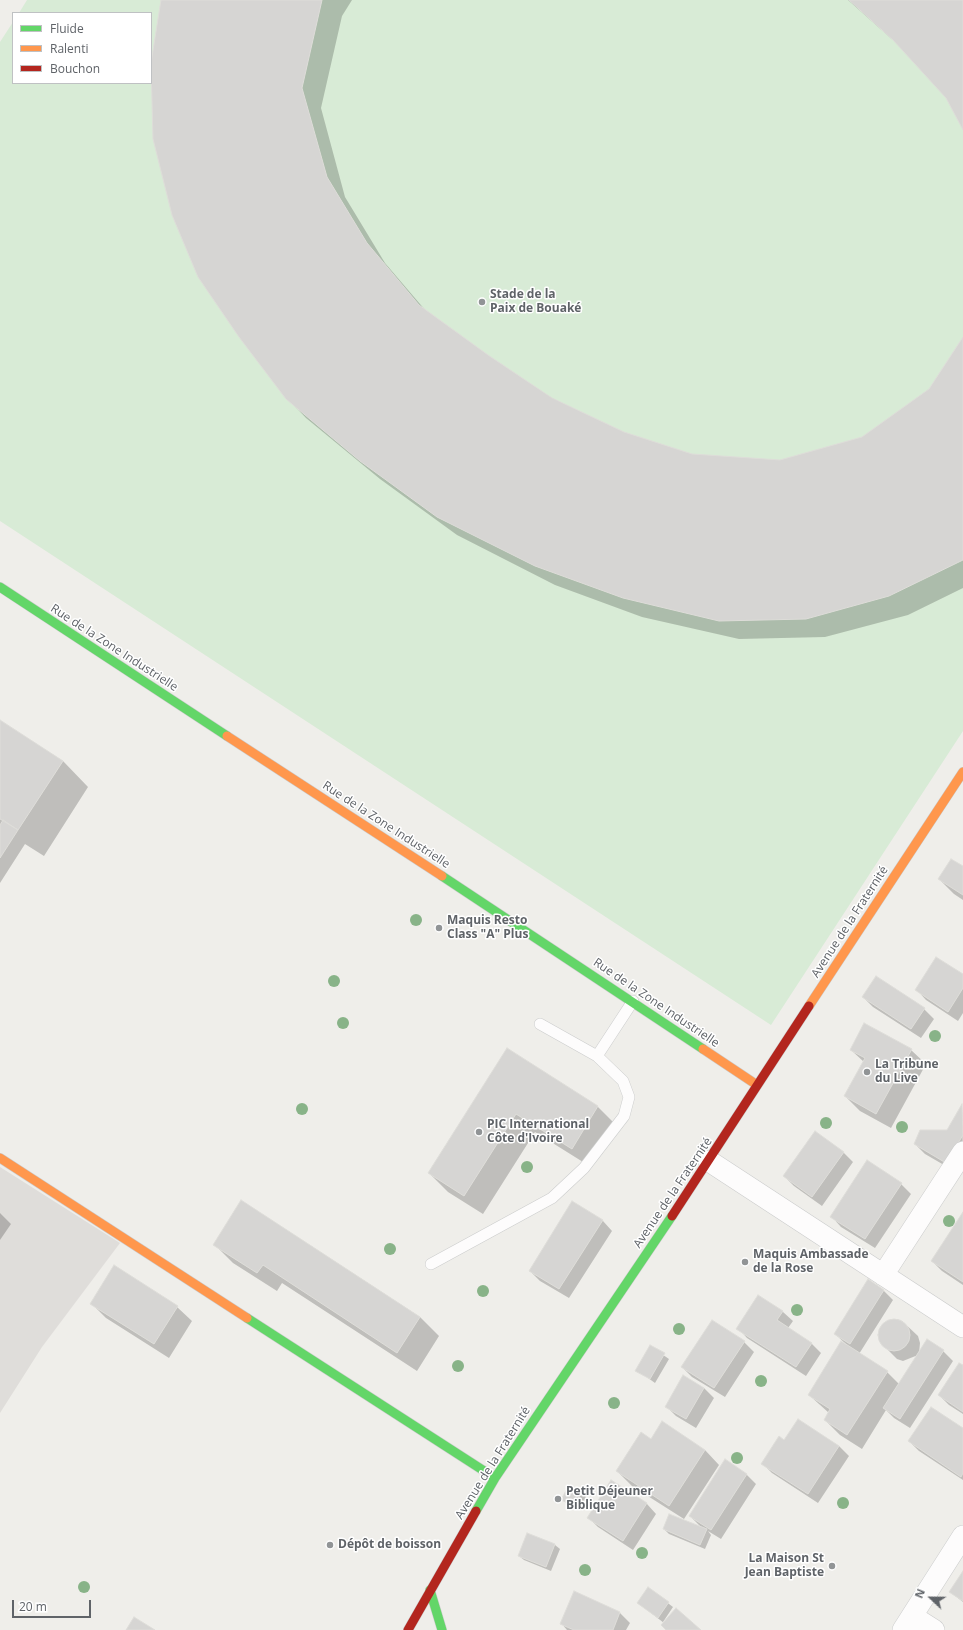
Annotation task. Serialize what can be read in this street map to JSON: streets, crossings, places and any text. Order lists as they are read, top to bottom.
{
  "streets": {
    "street": ["Rue de la Zone Industrielle", "Avenue de la Fraternité"]
  },
  "crossings": [
    ["Rue de la Zone Industrielle", "Avenue de la Fraternité"]
  ],
  "places": [
    "Stade de la Paix de Bouaké",
    "Maquis Resto Class \"A\" Plus",
    "La Tribune du Live",
    "PIC International Côte d'Ivoire",
    "Maquis Ambassade de la Rose",
    "Petit Déjeuner Biblique",
    "Dépôt de boisson",
    "La Maison St Jean Baptiste"
  ],
  "legend": ["Fluide", "Ralenti", "Bouchon"],
  "scale_bar": "20 m",
  "north": "left"
}
